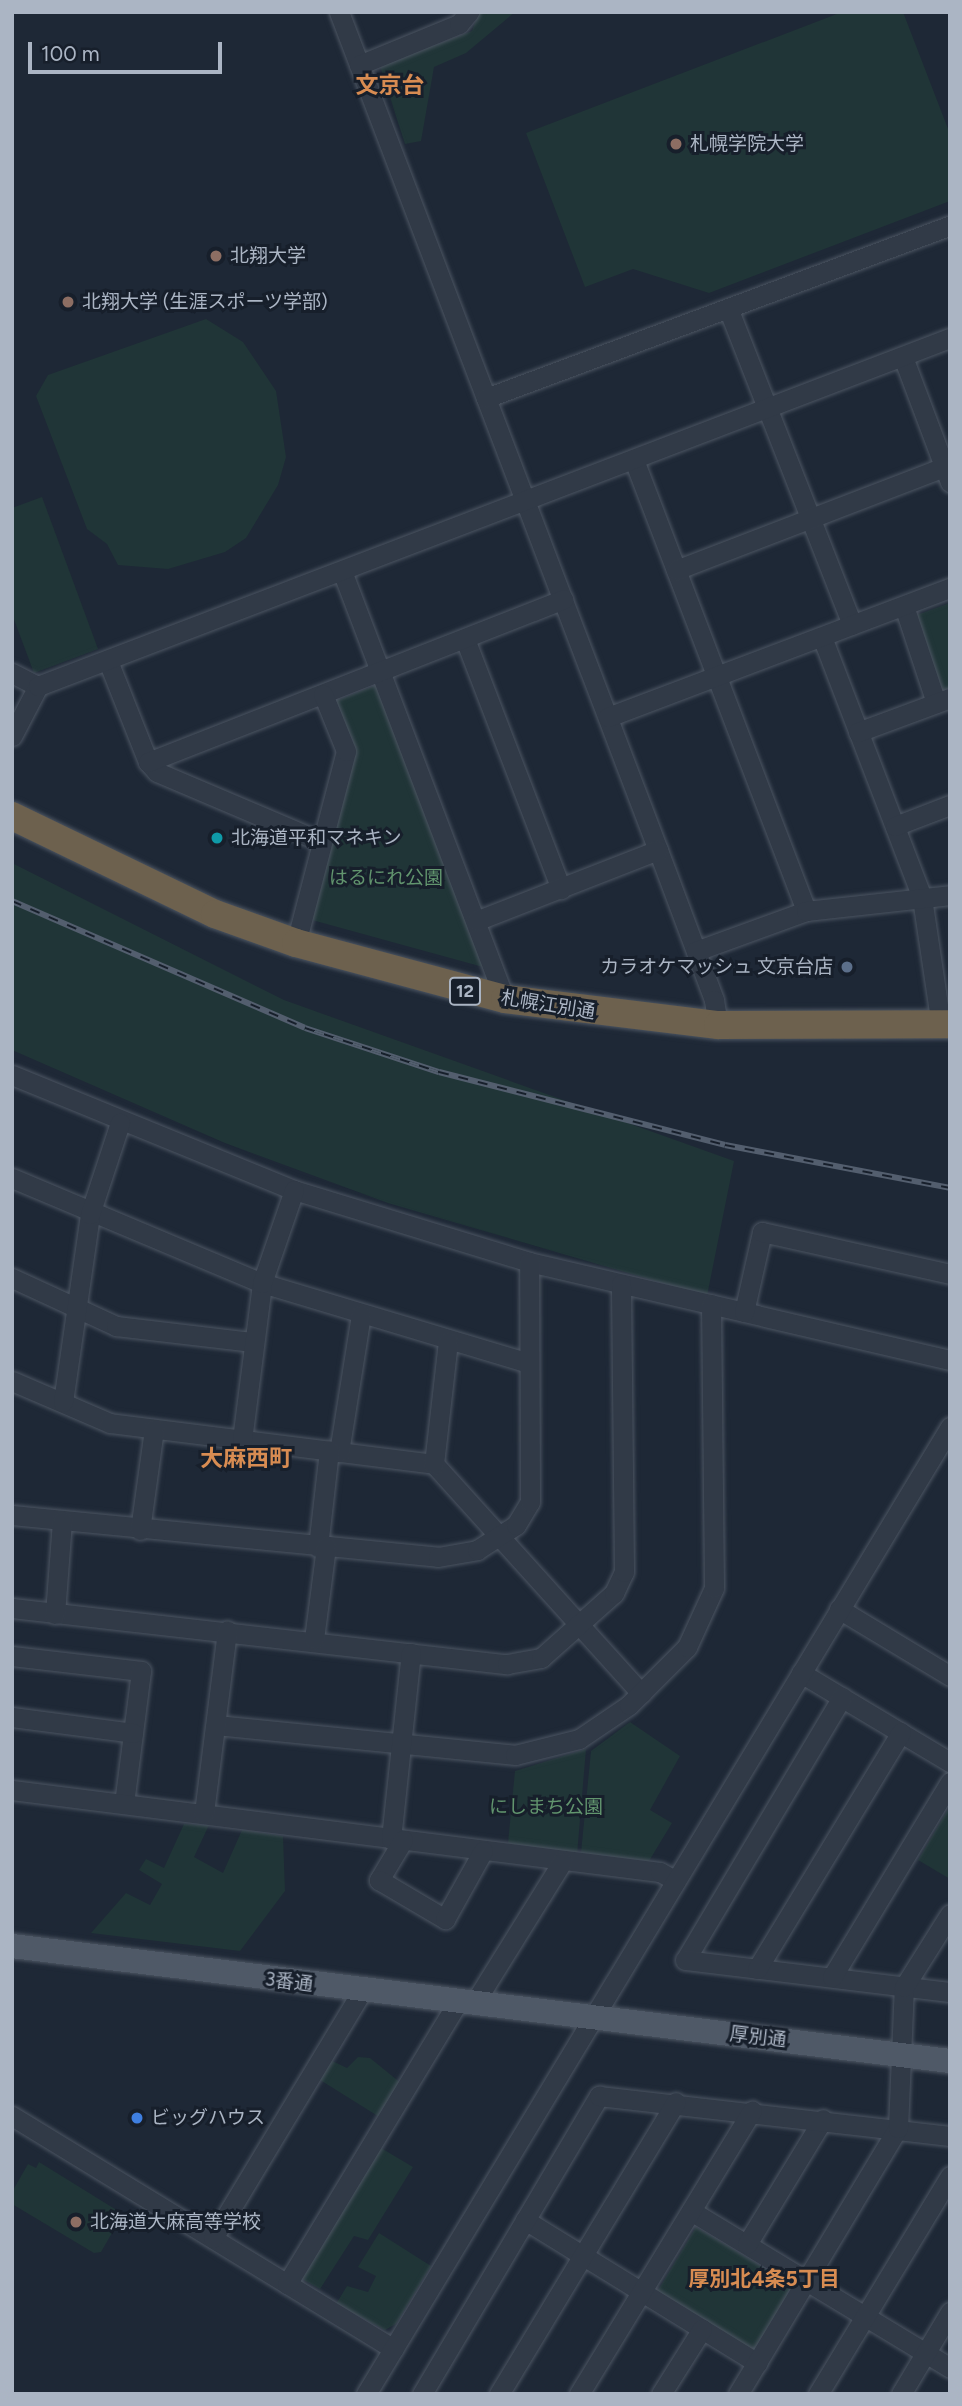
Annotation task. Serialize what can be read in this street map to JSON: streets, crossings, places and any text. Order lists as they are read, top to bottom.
{
  "streets": {
    "highway": ["12", "札幌江別通"],
    "main road": ["3番通", "厚別通"]
  },
  "crossings": [
    ["3番通", "厚別通"]
  ],
  "districts": ["文京台", "大麻西町", "厚別北4条5丁目"],
  "parks": ["はるにれ公園", "にしまち公園"],
  "places": [
    "札幌学院大学",
    "北翔大学",
    "北翔大学 (生涯スポーツ学部)",
    "北海道平和マネキン",
    "カラオケマッシュ 文京台店",
    "ビッグハウス",
    "北海道大麻高等学校"
  ],
  "scale_bar": "100 m"
}
